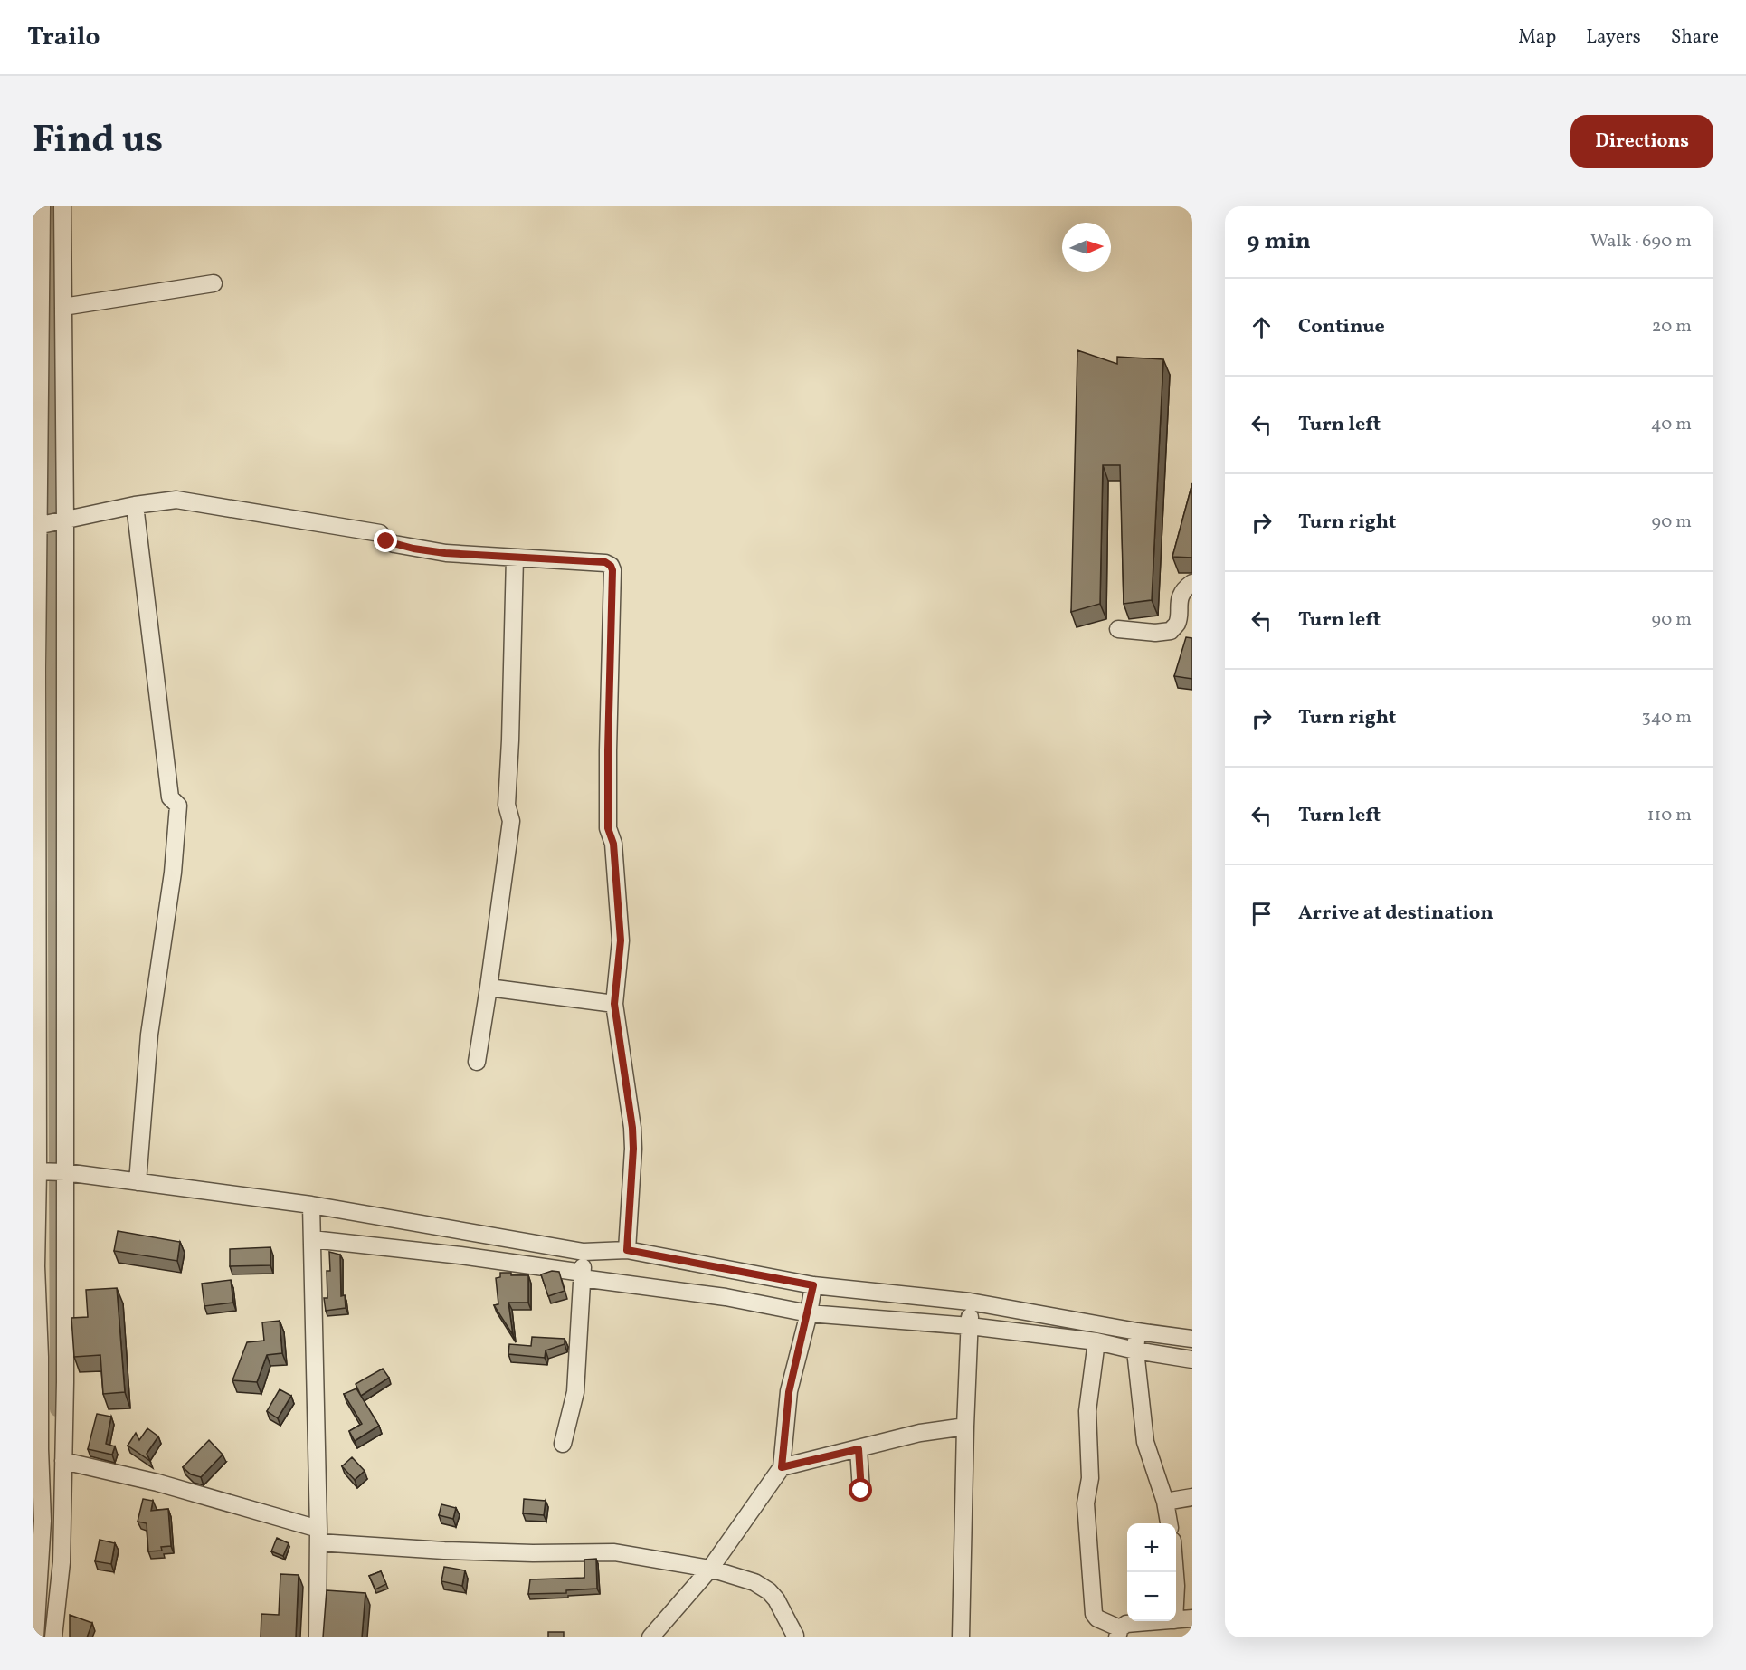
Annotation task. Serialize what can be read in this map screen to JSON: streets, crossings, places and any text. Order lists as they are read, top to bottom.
{
  "north": "right",
  "page": {
    "header": "Trailo",
    "nav": ["Map", "Layers", "Share"],
    "title": "Find us",
    "buttons": "Directions",
    "heading": ["9 min", "Walk · 690 m"],
    "list": [
      ["Continue", "20 m"],
      ["Turn left", "40 m"],
      ["Turn right", "90 m"],
      ["Turn left", "90 m"],
      ["Turn right", "340 m"],
      ["Turn left", "110 m"],
      "Arrive at destination"
    ],
    "map_buttons": ["+", "−"]
  }
}
